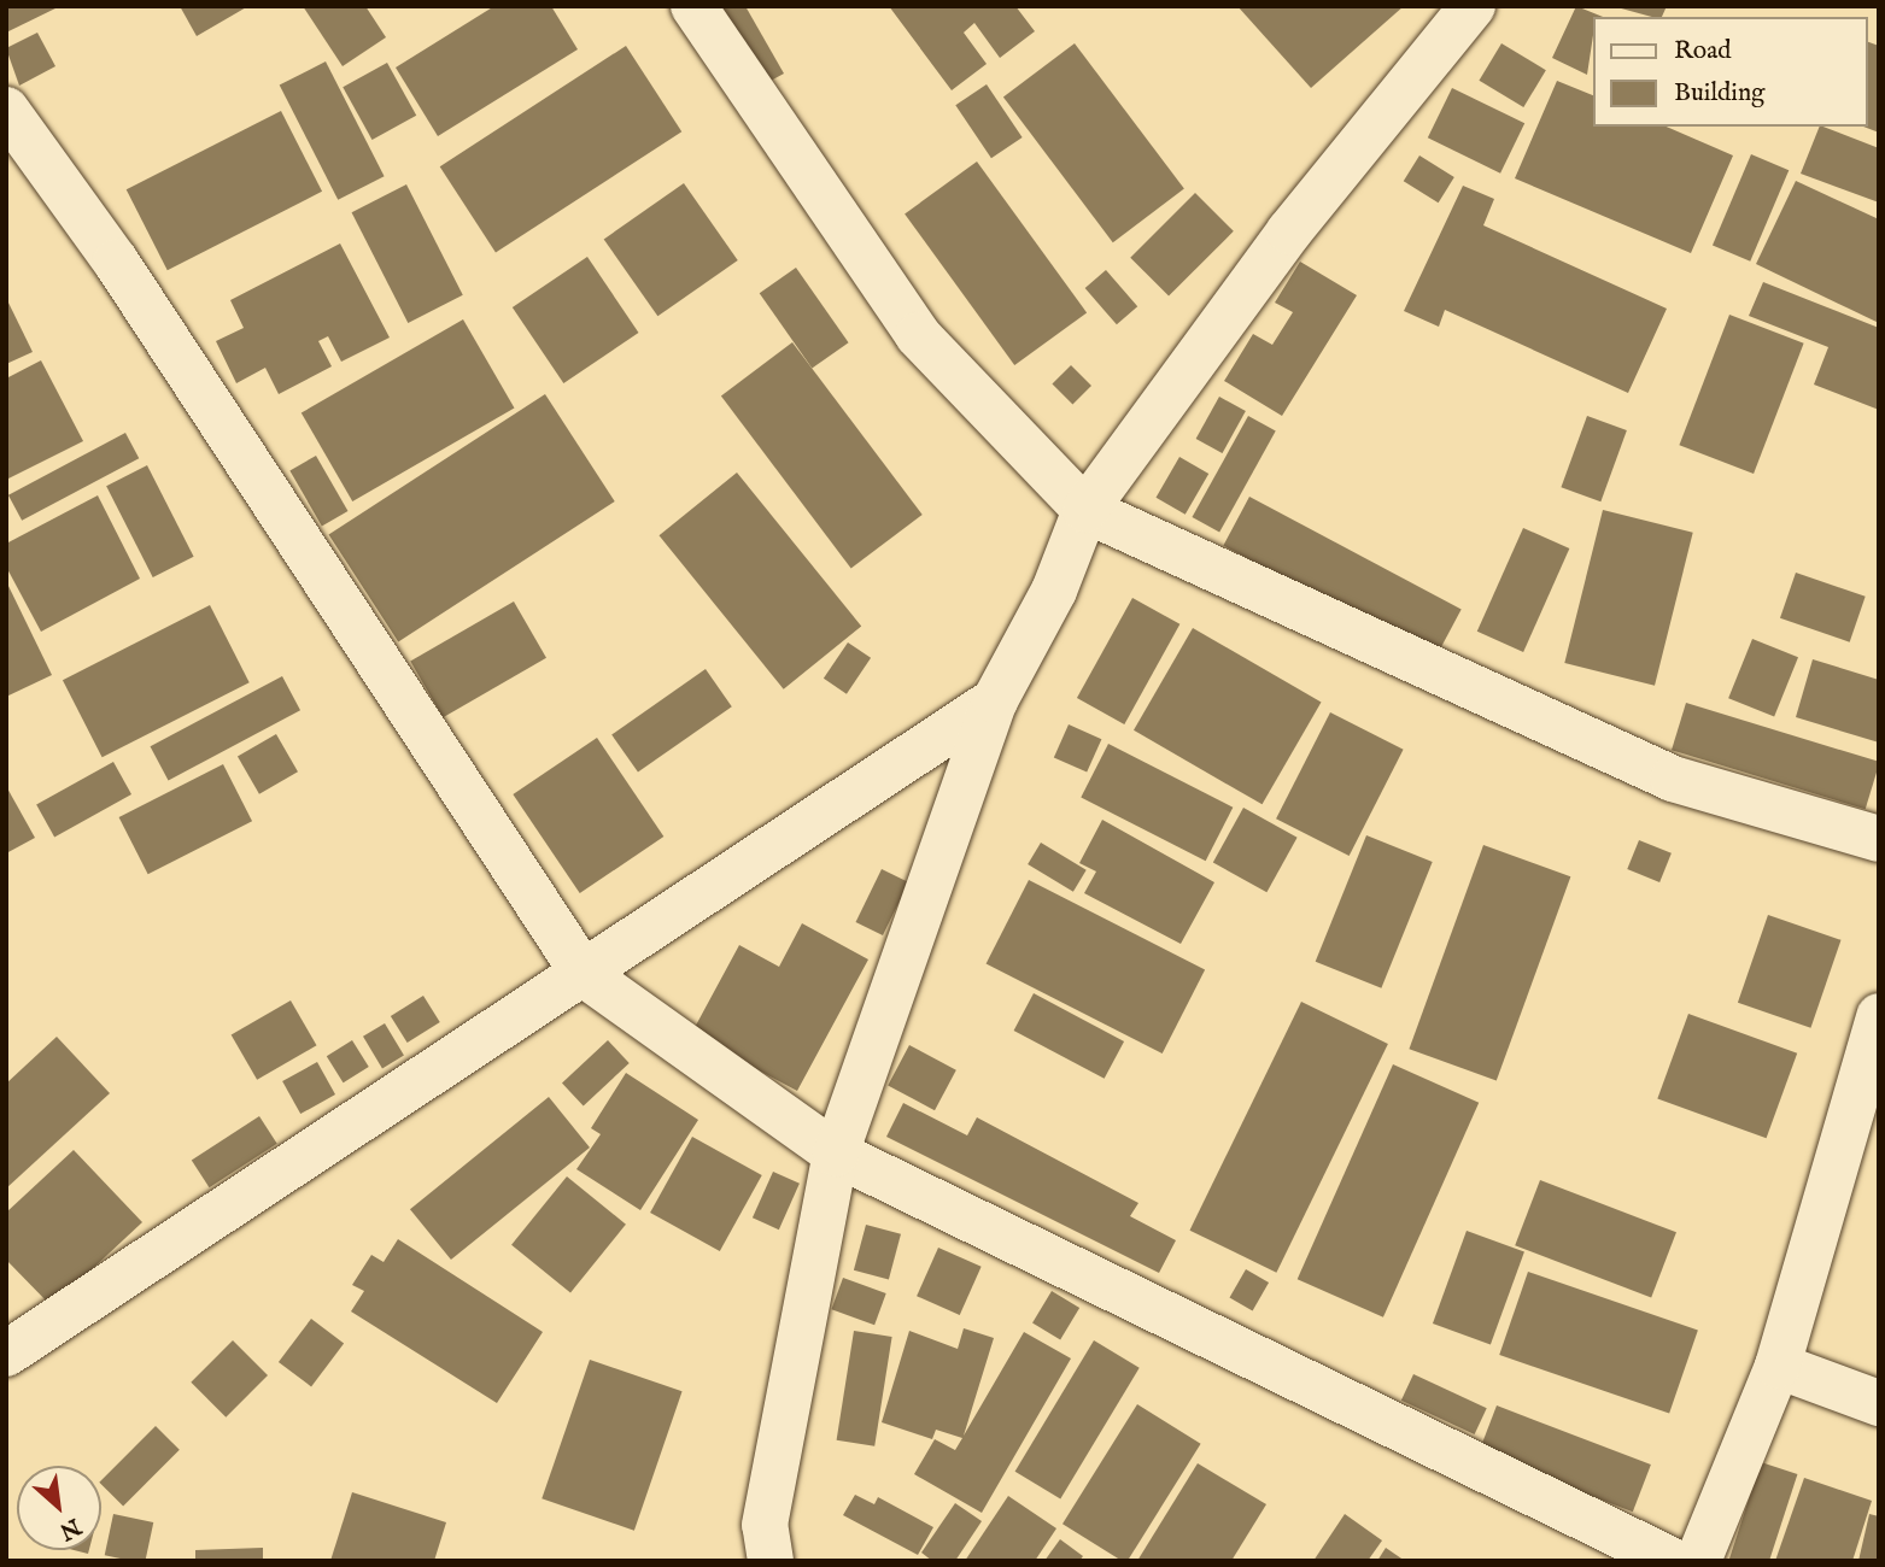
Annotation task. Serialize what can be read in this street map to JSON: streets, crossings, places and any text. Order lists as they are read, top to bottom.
{
  "legend": ["Road", "Building"],
  "north": "bottom right"
}
